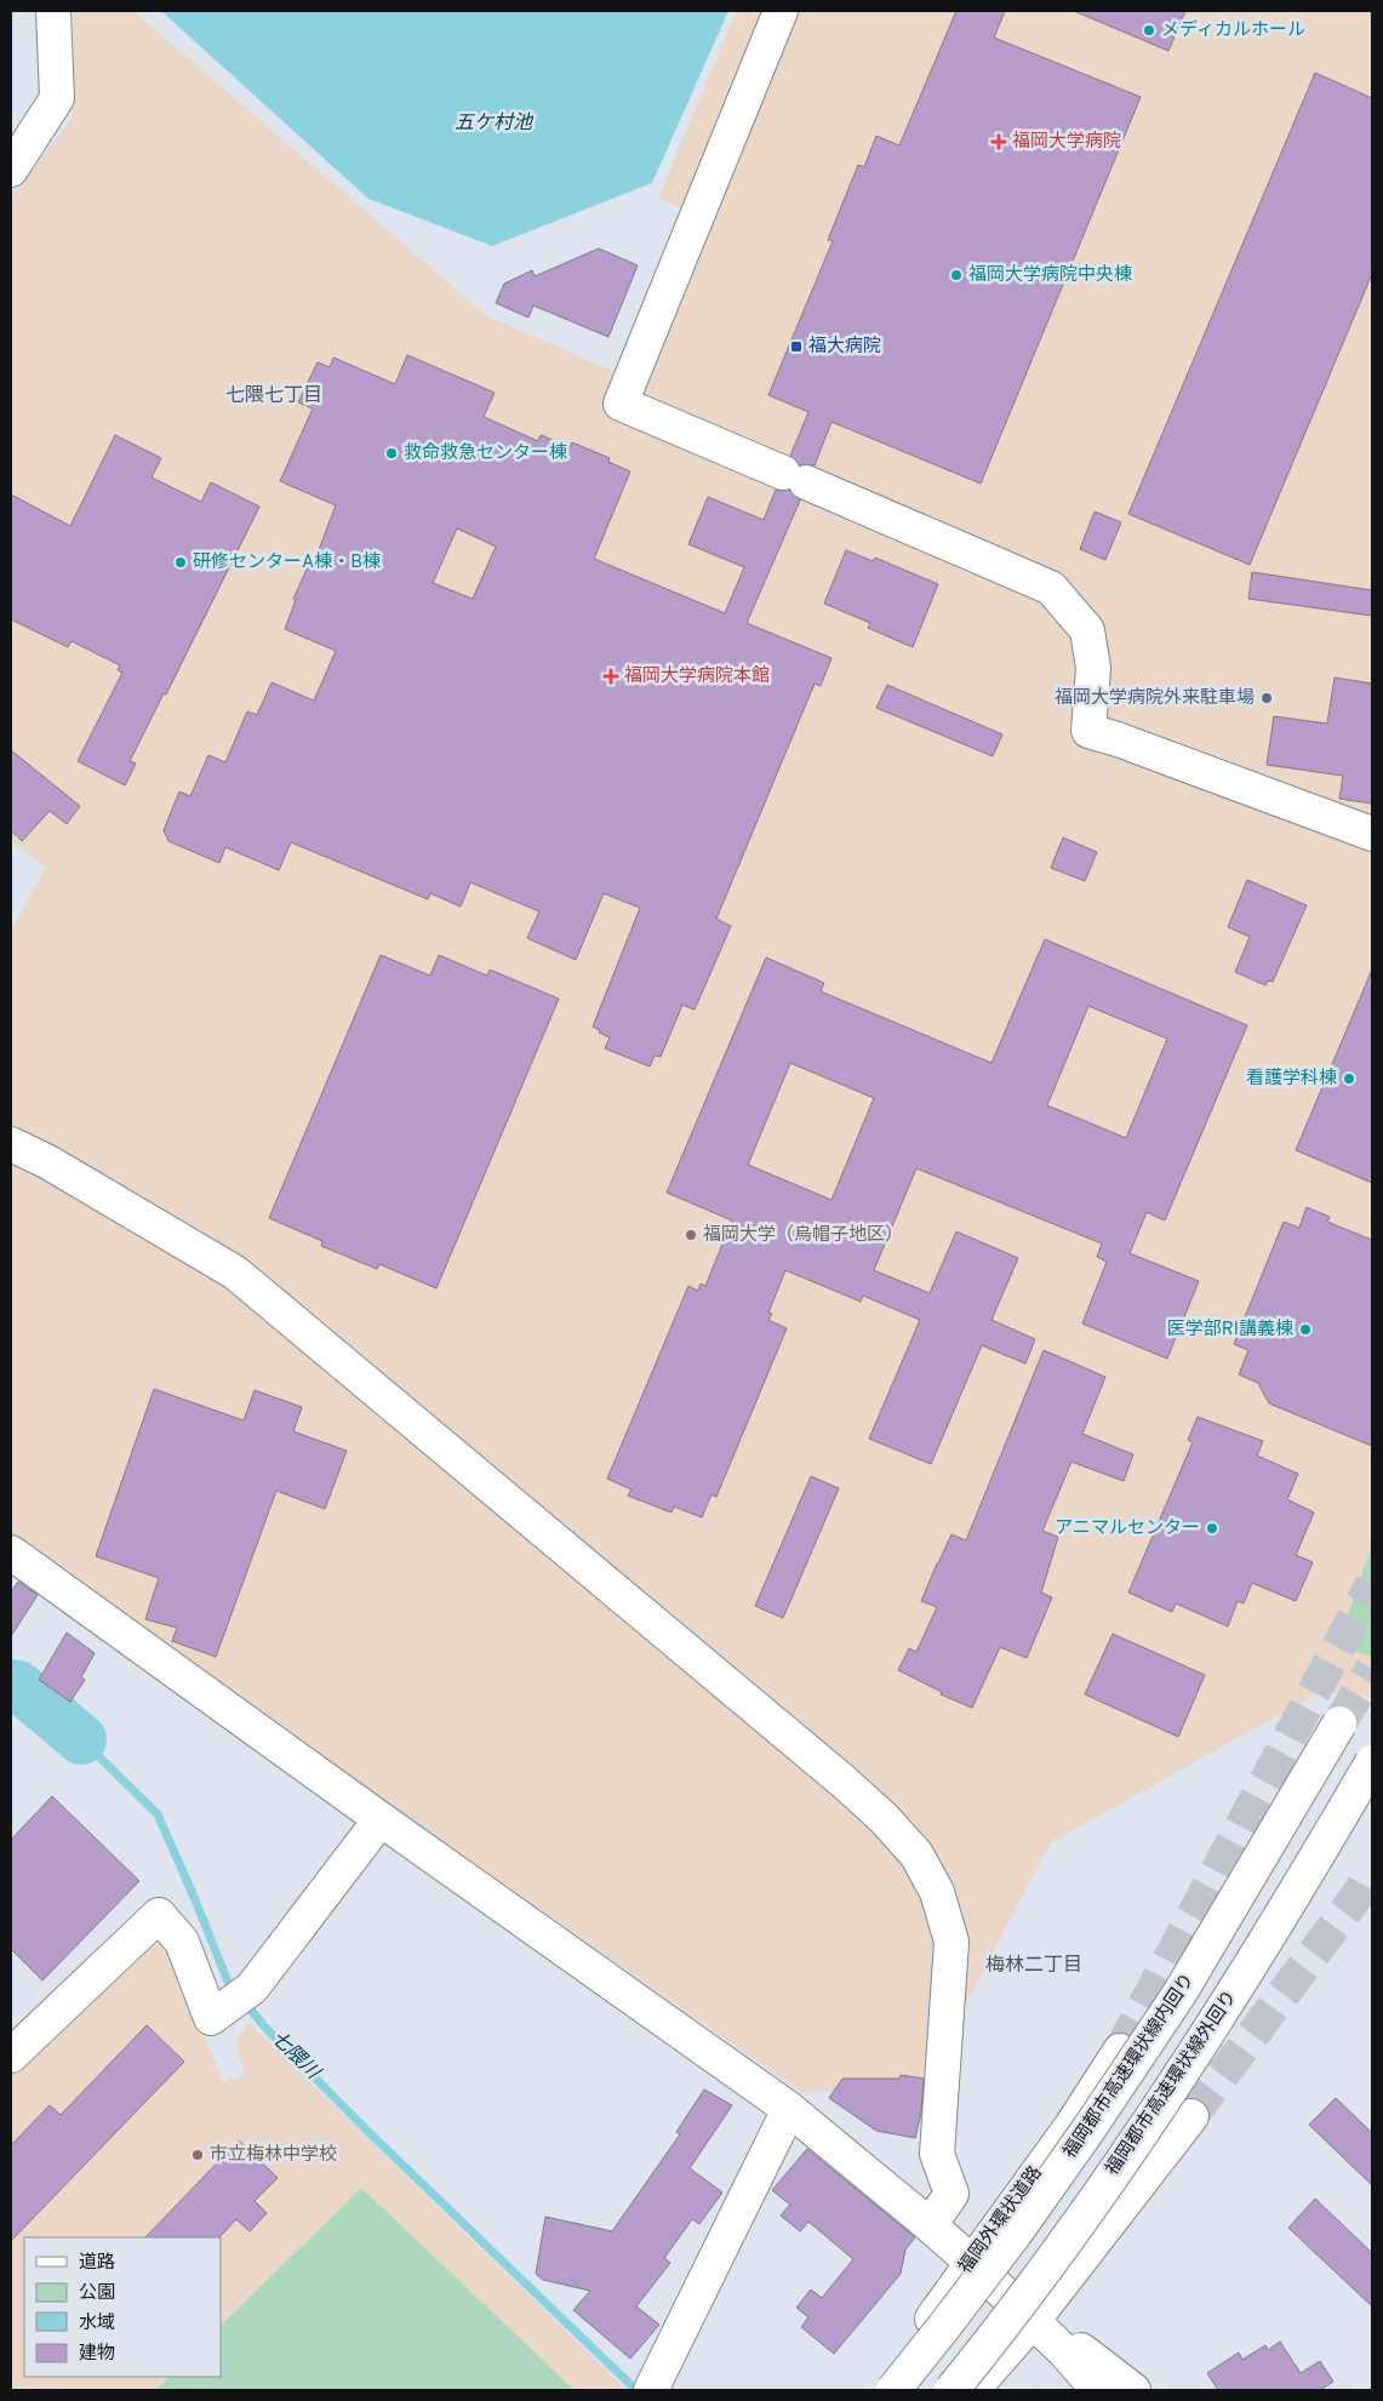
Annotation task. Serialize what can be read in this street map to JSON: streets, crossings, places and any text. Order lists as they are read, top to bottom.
{
  "streets": {
    "main road": ["福岡都市高速環状線内回り", "福岡都市高速環状線外回り", "福岡外環状道路"]
  },
  "districts": ["七隈七丁目", "梅林二丁目"],
  "water": ["五ケ村池", "七隈川"],
  "places": {
    "other": [
      "メディカルホール",
      "福岡大学病院中央棟",
      "救命救急センター棟",
      "研修センターA棟・B棟",
      "福岡大学病院外来駐車場",
      "看護学科棟",
      "福岡大学（烏帽子地区）",
      "医学部RI講義棟",
      "アニマルセンター",
      "市立梅林中学校"
    ],
    "health": ["福岡大学病院", "福岡大学病院本館"],
    "transit": ["福大病院"]
  },
  "legend": [
    "道路",
    "公園",
    "水域",
    "建物"
  ]
}
